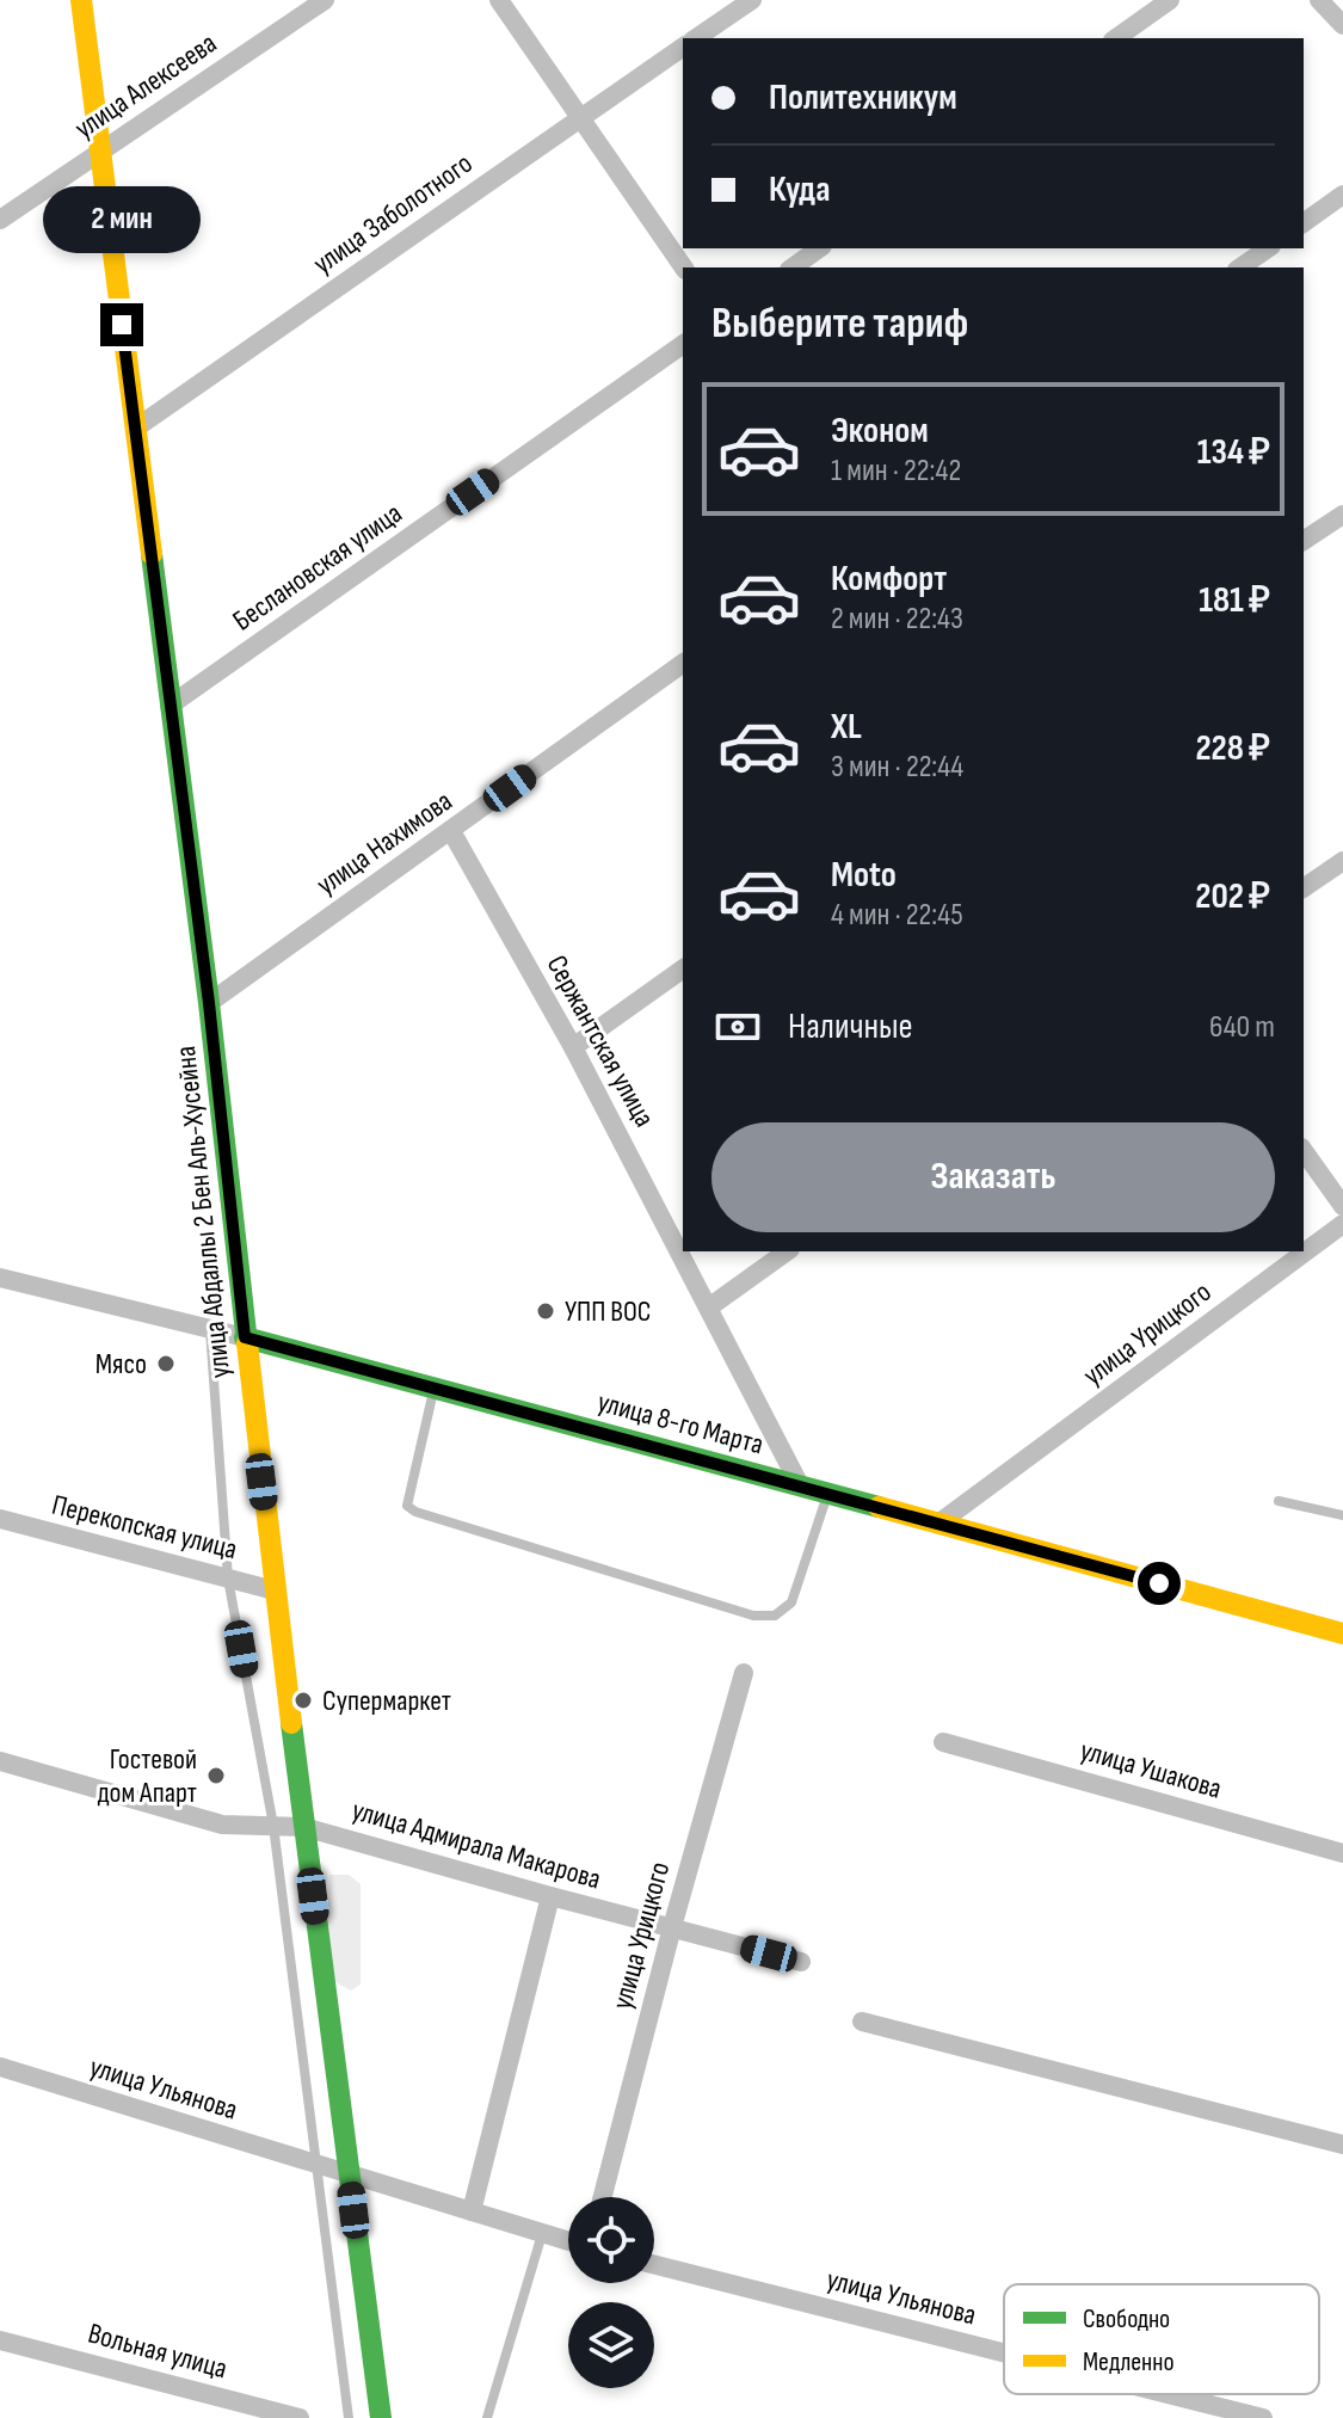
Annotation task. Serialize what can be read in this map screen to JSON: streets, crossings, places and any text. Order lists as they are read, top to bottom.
{
  "streets": {
    "main road": ["улица Абдаллы 2 Бен Аль-Хусейна", "улица 8-го Марта"],
    "street": [
      "улица Алексеева",
      "улица Заболотного",
      "Беслановская улица",
      "улица Нахимова",
      "Сержантская улица",
      "улица Урицкого",
      "Перекопская улица",
      "улица Ушакова",
      "улица Адмирала Макарова",
      "улица Ульянова",
      "Вольная улица"
    ]
  },
  "crossings": [
    ["улица Алексеева", "улица Абдаллы 2 Бен Аль-Хусейна"],
    ["улица Заболотного", "улица Абдаллы 2 Бен Аль-Хусейна"],
    ["Беслановская улица", "улица Абдаллы 2 Бен Аль-Хусейна"],
    ["улица Нахимова", "Сержантская улица"],
    ["улица Нахимова", "улица Абдаллы 2 Бен Аль-Хусейна"],
    ["Сержантская улица", "улица 8-го Марта"],
    ["улица Абдаллы 2 Бен Аль-Хусейна", "улица 8-го Марта"],
    ["улица Абдаллы 2 Бен Аль-Хусейна", "Перекопская улица"],
    ["улица Абдаллы 2 Бен Аль-Хусейна", "улица Адмирала Макарова"],
    ["улица Абдаллы 2 Бен Аль-Хусейна", "улица Ульянова"],
    ["улица Урицкого", "улица 8-го Марта"],
    ["улица Урицкого", "улица Адмирала Макарова"]
  ],
  "places": [
    "УПП ВОС",
    "Мясо",
    "Супермаркет",
    "Гостевой дом Апарт"
  ],
  "legend": ["Свободно", "Медленно"],
  "page": {
    "banner": ["Политехникум", "Куда"],
    "bubble": "2 мин",
    "heading": "Выберите тариф",
    "list": [
      {
        "name": "Эконом",
        "note": "1 мин · 22:42",
        "value": "134 ₽"
      },
      {
        "name": "Комфорт",
        "note": "2 мин · 22:43",
        "value": "181 ₽"
      },
      {
        "name": "XL",
        "note": "3 мин · 22:44",
        "value": "228 ₽"
      },
      {
        "name": "Moto",
        "note": "4 мин · 22:45",
        "value": "202 ₽"
      }
    ],
    "pay": ["Наличные", "640 m"],
    "buttons": "Заказать"
  }
}
